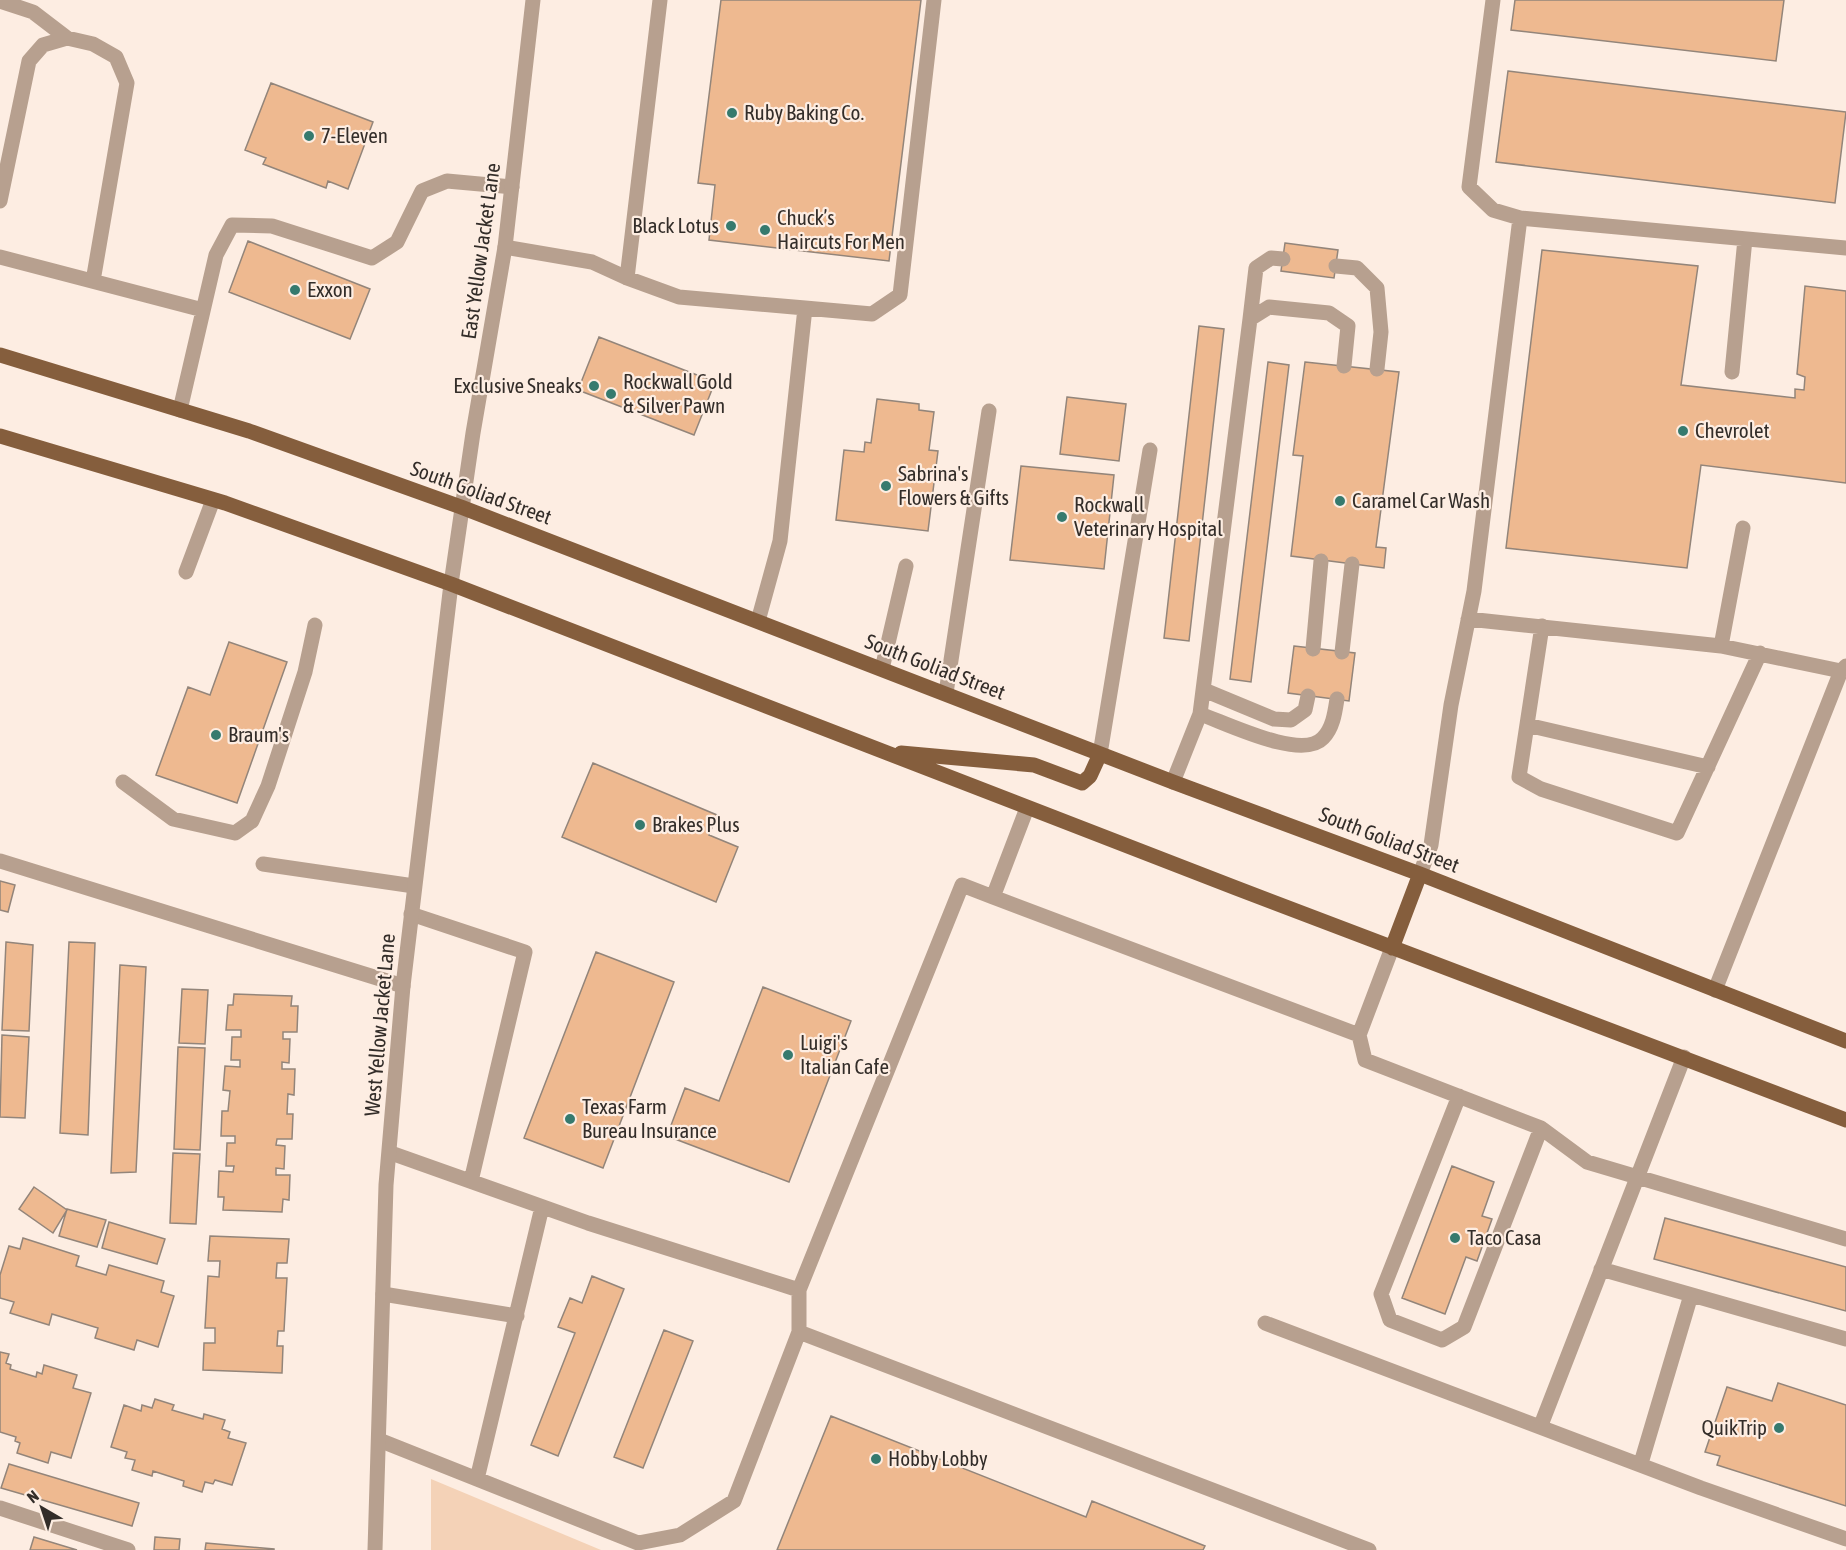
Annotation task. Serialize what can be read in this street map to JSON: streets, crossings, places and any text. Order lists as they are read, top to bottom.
{
  "streets": {
    "main road": ["South Goliad Street"],
    "street": ["East Yellow Jacket Lane", "West Yellow Jacket Lane"]
  },
  "crossings": [
    ["East Yellow Jacket Lane", "South Goliad Street"],
    ["East Yellow Jacket Lane", "West Yellow Jacket Lane"],
    ["South Goliad Street", "West Yellow Jacket Lane"]
  ],
  "places": [
    "Ruby Baking Co.",
    "7-Eleven",
    "Black Lotus",
    "Chuck’s Haircuts For Men",
    "Exxon",
    "Exclusive Sneaks",
    "Rockwall Gold & Silver Pawn",
    "Chevrolet",
    "Sabrina's Flowers & Gifts",
    "Caramel Car Wash",
    "Rockwall Veterinary Hospital",
    "Braum's",
    "Brakes Plus",
    "Luigi's Italian Cafe",
    "Texas Farm Bureau Insurance",
    "Taco Casa",
    "QuikTrip",
    "Hobby Lobby"
  ],
  "north": "top left"
}
